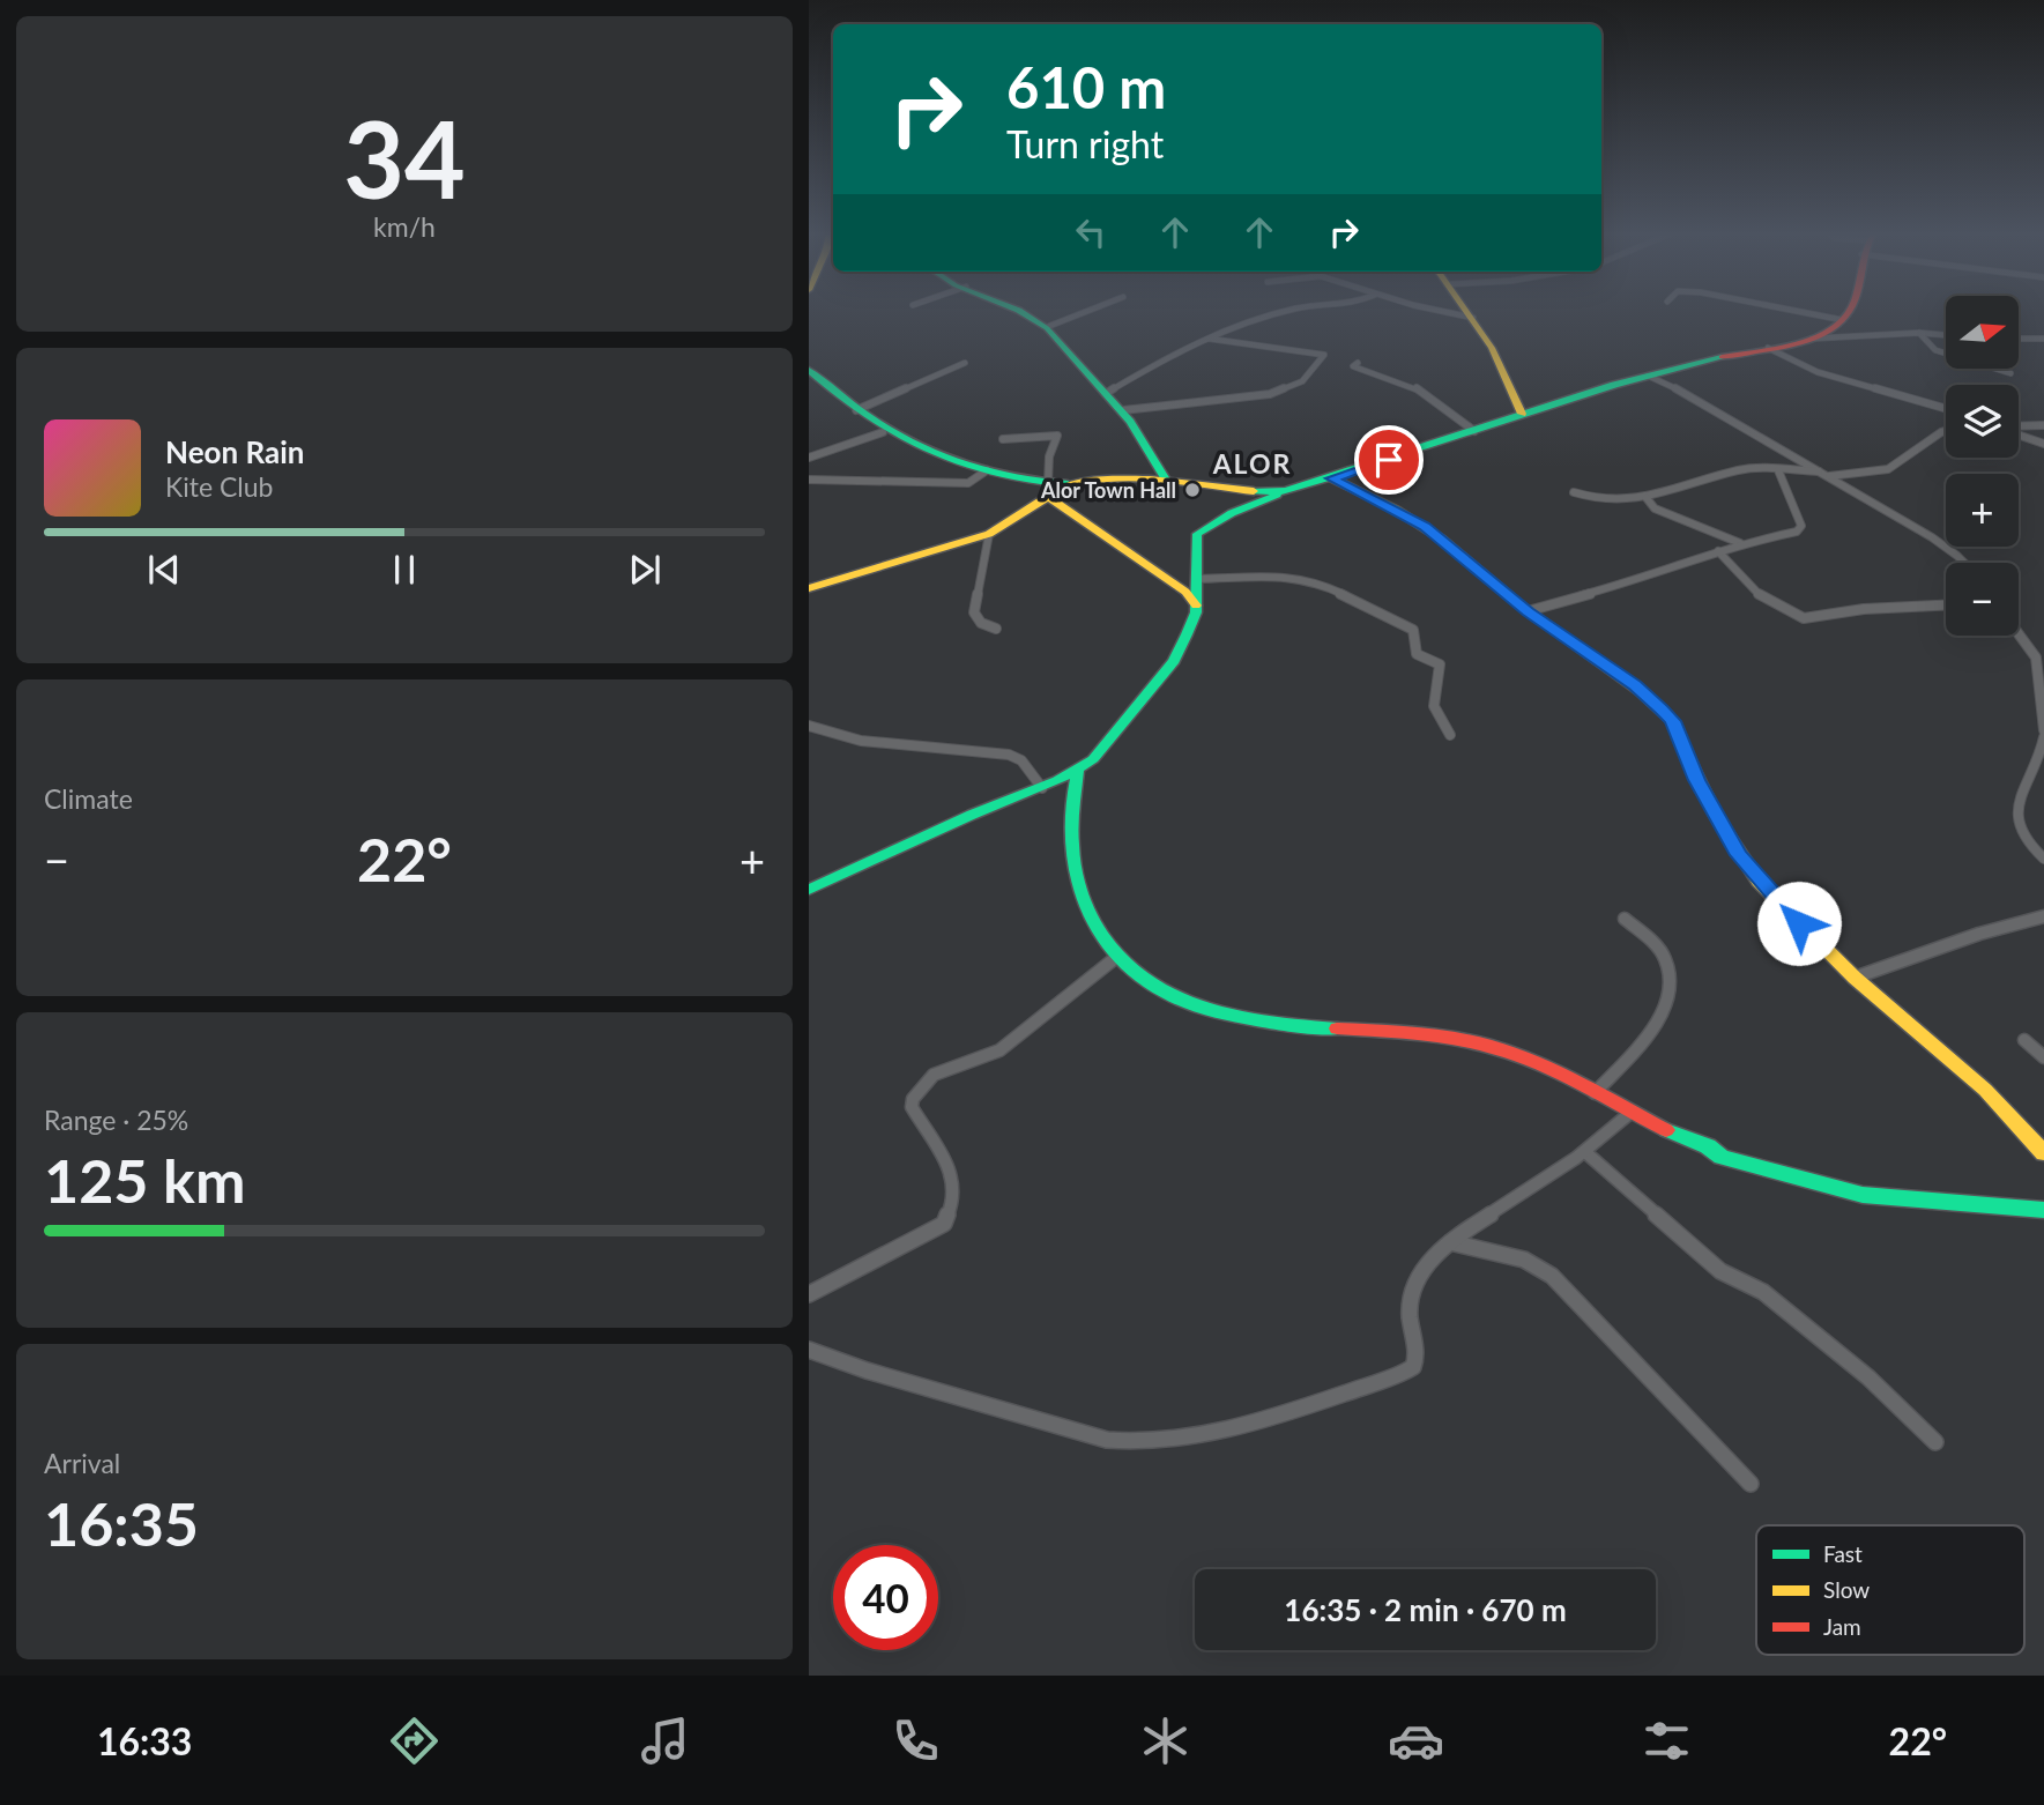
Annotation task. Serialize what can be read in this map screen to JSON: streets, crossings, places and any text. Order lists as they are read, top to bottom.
{
  "districts": ["ALOR"],
  "places": ["Alor Town Hall"],
  "legend": ["Fast", "Slow", "Jam"],
  "north": "right",
  "page": {
    "tile": [
      ["34", "km/h"],
      "Climate",
      ["Range · 25%", "125 km"],
      ["Arrival", "16:35"]
    ],
    "turn": ["610 m", "Turn right"],
    "map_buttons": ["+", "−"],
    "song": ["Neon Rain", "Kite Club"],
    "heat": ["−", "22°", "+"],
    "limit": "40",
    "trip": "16:35 · 2 min · 670 m",
    "tabs": ["16:33", "22°"]
  }
}
